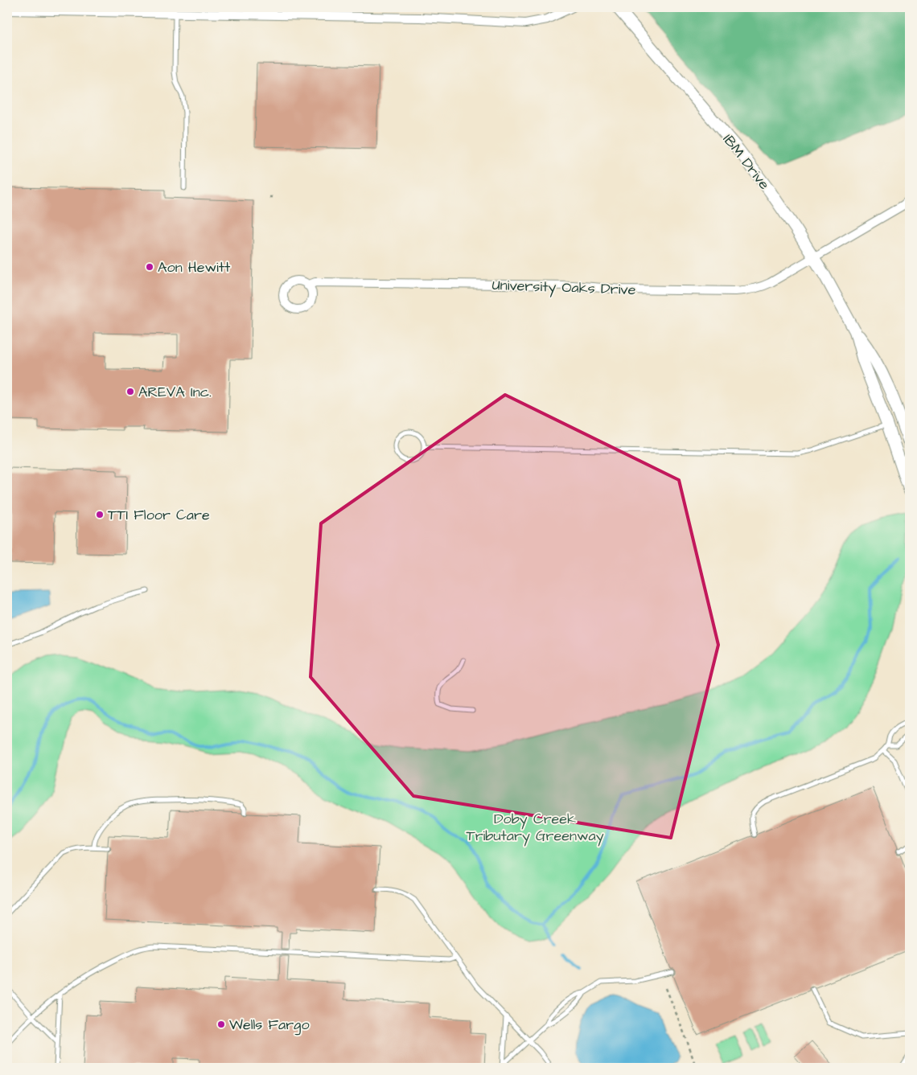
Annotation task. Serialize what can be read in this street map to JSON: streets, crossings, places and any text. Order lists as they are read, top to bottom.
{
  "streets": {
    "street": ["IBM Drive", "University Oaks Drive"]
  },
  "crossings": [
    ["IBM Drive", "University Oaks Drive"]
  ],
  "parks": ["Doby Creek Tributary Greenway"],
  "places": [
    "Aon Hewitt",
    "AREVA Inc.",
    "TTI Floor Care",
    "Wells Fargo"
  ]
}
